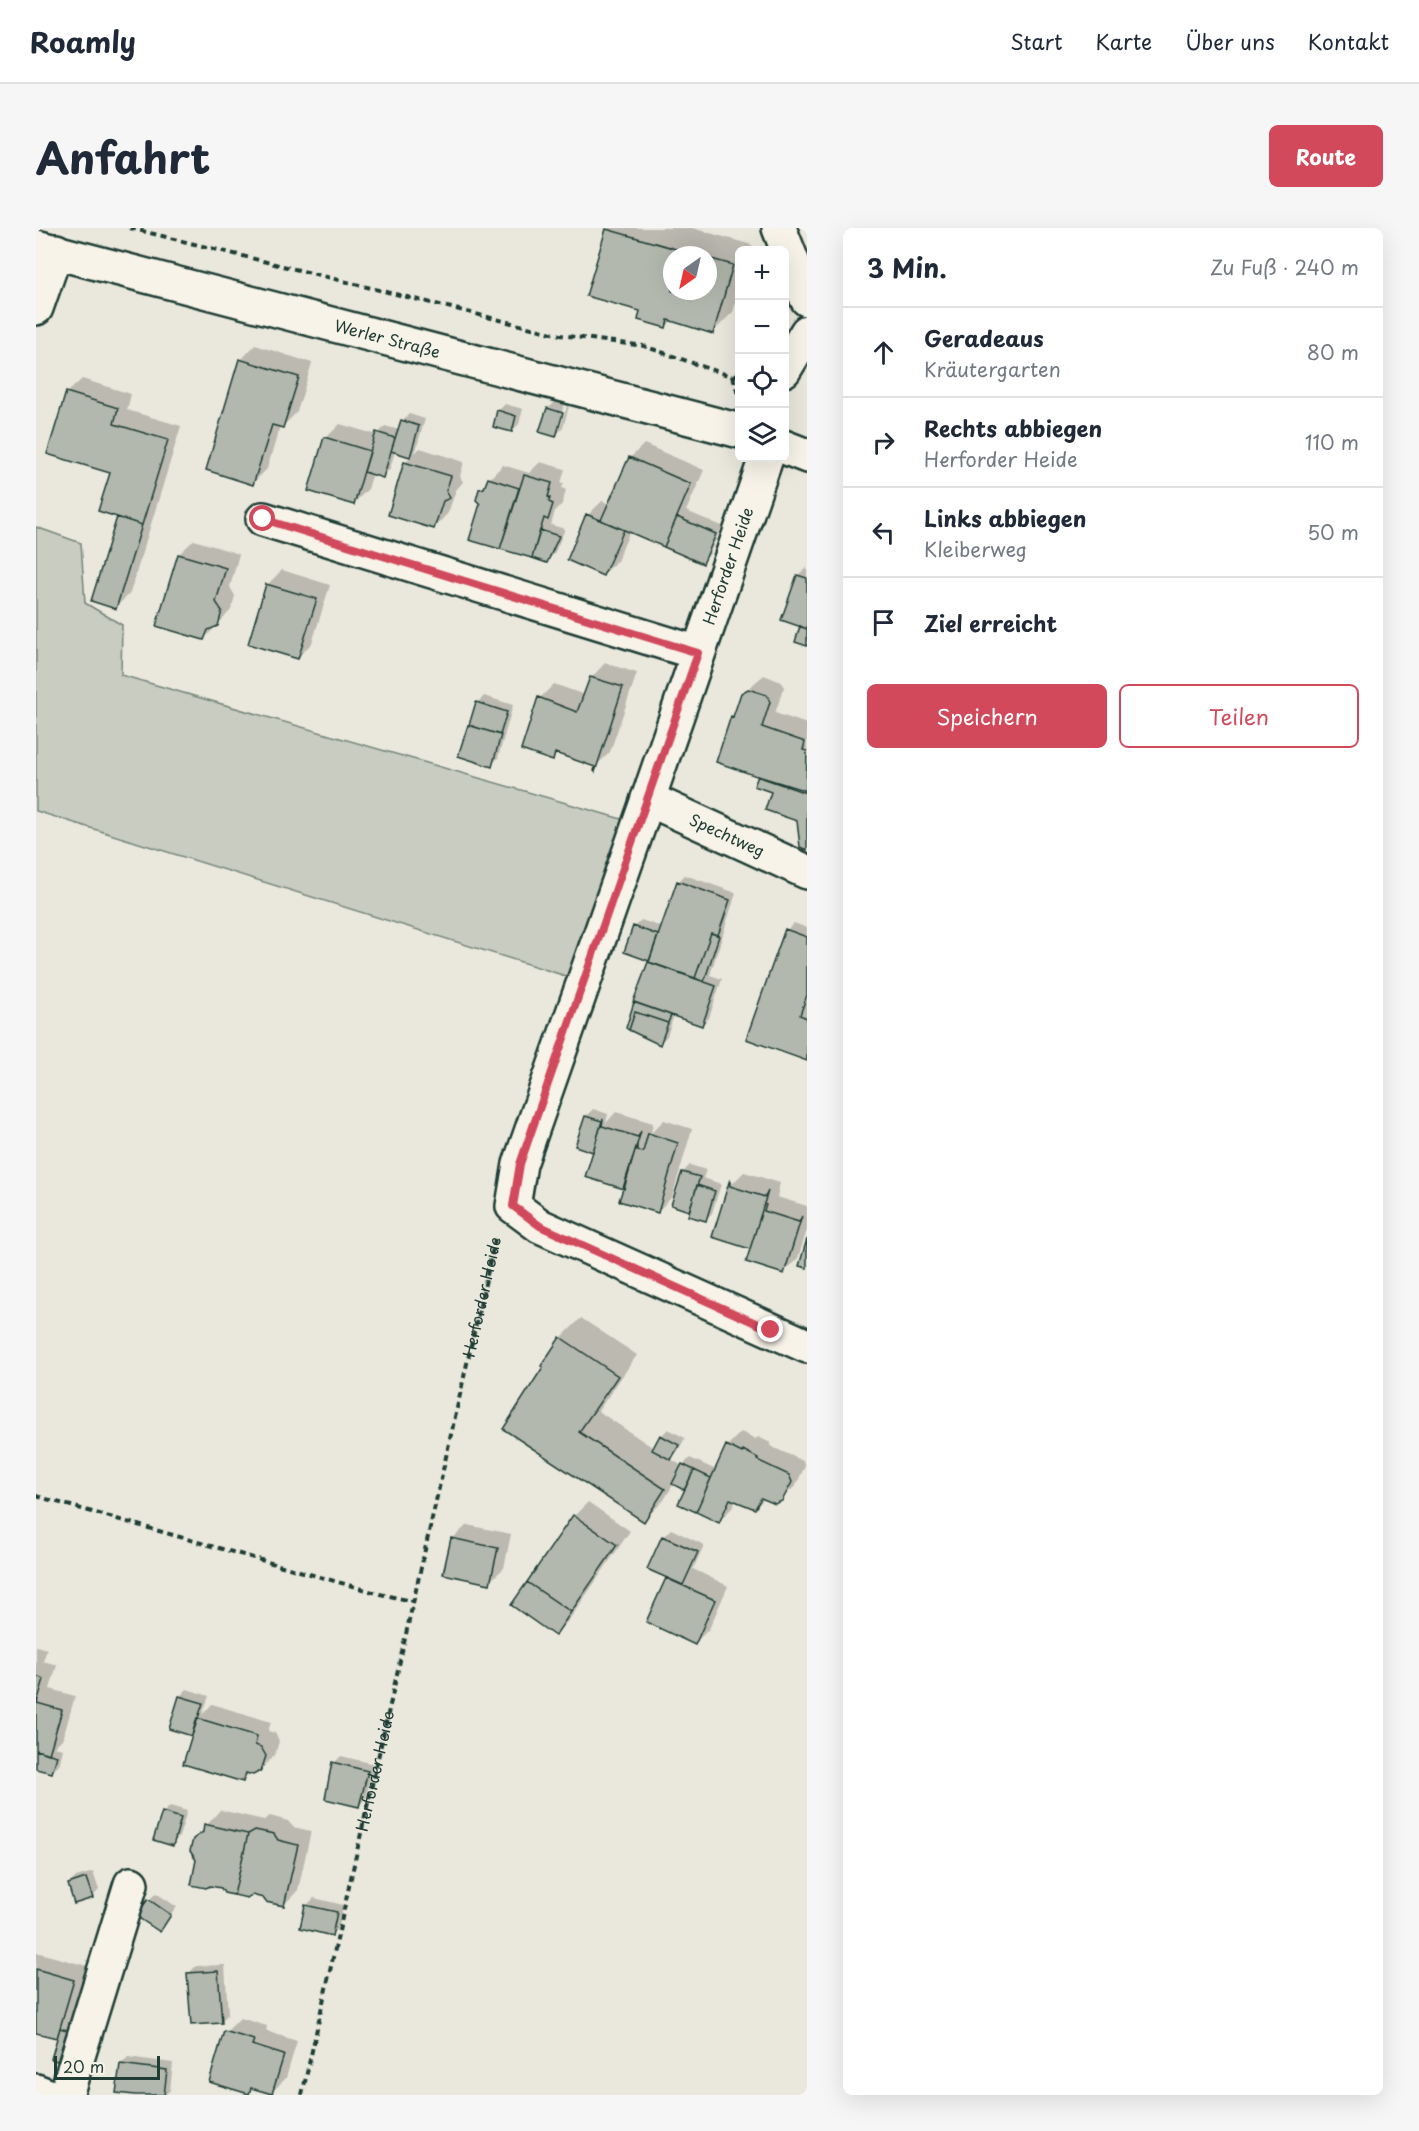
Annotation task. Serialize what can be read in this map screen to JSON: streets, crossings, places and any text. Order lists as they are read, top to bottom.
{
  "streets": {
    "street": ["Werler Straße", "Herforder Heide", "Spechtweg"]
  },
  "crossings": [
    ["Herforder Heide", "Spechtweg"]
  ],
  "scale_bar": "20 m",
  "north": "bottom left",
  "page": {
    "header": "Roamly",
    "nav": [
      "Start",
      "Karte",
      "Über uns",
      "Kontakt"
    ],
    "title": "Anfahrt",
    "buttons": [
      "Route",
      ["Speichern", "Teilen"]
    ],
    "heading": ["3 Min.", "Zu Fuß · 240 m"],
    "map_buttons": ["+", "−"],
    "list": [
      ["Geradeaus", "Kräutergarten", "80 m"],
      ["Rechts abbiegen", "Herforder Heide", "110 m"],
      ["Links abbiegen", "Kleiberweg", "50 m"],
      "Ziel erreicht"
    ],
    "scale": "20 m"
  }
}
